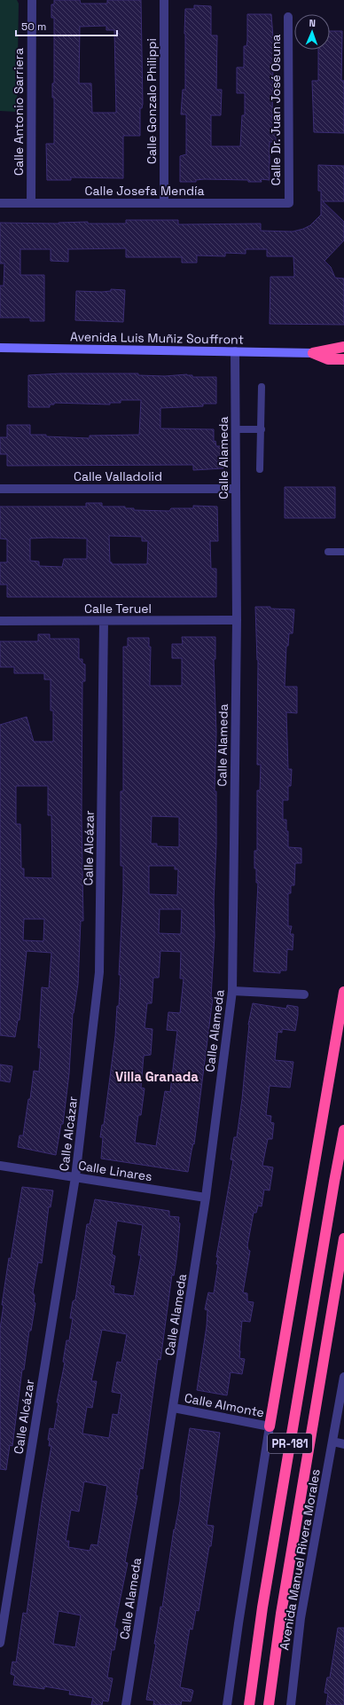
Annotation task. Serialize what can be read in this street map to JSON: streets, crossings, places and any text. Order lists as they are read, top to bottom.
{
  "streets": {
    "highway": ["PR-181"],
    "street": [
      "Calle Gonzalo Philippi",
      "Calle Dr. Juan José Osuna",
      "Calle Antonio Sarriera",
      "Calle Josefa Mendía",
      "Avenida Luis Muñiz Souffront",
      "Calle Alameda",
      "Calle Valladolid",
      "Calle Teruel",
      "Calle Alcázar",
      "Calle Linares",
      "Calle Almonte",
      "Avenida Manuel Rivera Morales"
    ]
  },
  "crossings": [
    ["Calle Gonzalo Philippi", "Calle Josefa Mendía"],
    ["Calle Dr. Juan José Osuna", "Calle Josefa Mendía"],
    ["Calle Antonio Sarriera", "Calle Josefa Mendía"],
    ["Avenida Luis Muñiz Souffront", "Calle Alameda"],
    ["Calle Alameda", "Calle Valladolid"],
    ["Calle Alameda", "Calle Teruel"],
    ["Calle Alameda", "Calle Linares"],
    ["Calle Alameda", "Calle Almonte"],
    ["Calle Teruel", "Calle Alcázar"],
    ["Calle Alcázar", "Calle Linares"]
  ],
  "districts": ["Villa Granada"],
  "scale_bar": "50 m",
  "north": "top"
}
